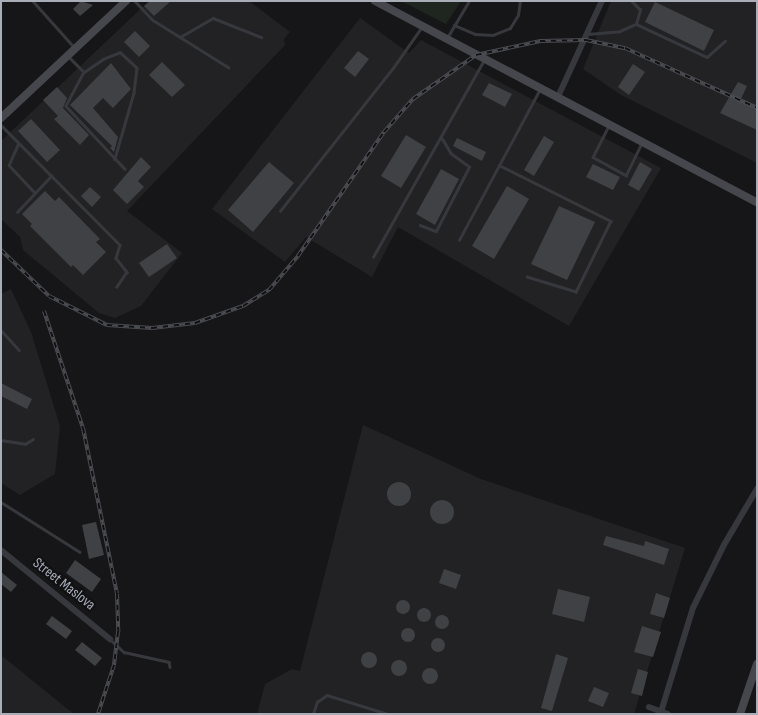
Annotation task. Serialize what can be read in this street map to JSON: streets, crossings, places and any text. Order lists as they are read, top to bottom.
{
  "streets": {
    "street": ["Street Maslova"]
  }
}
